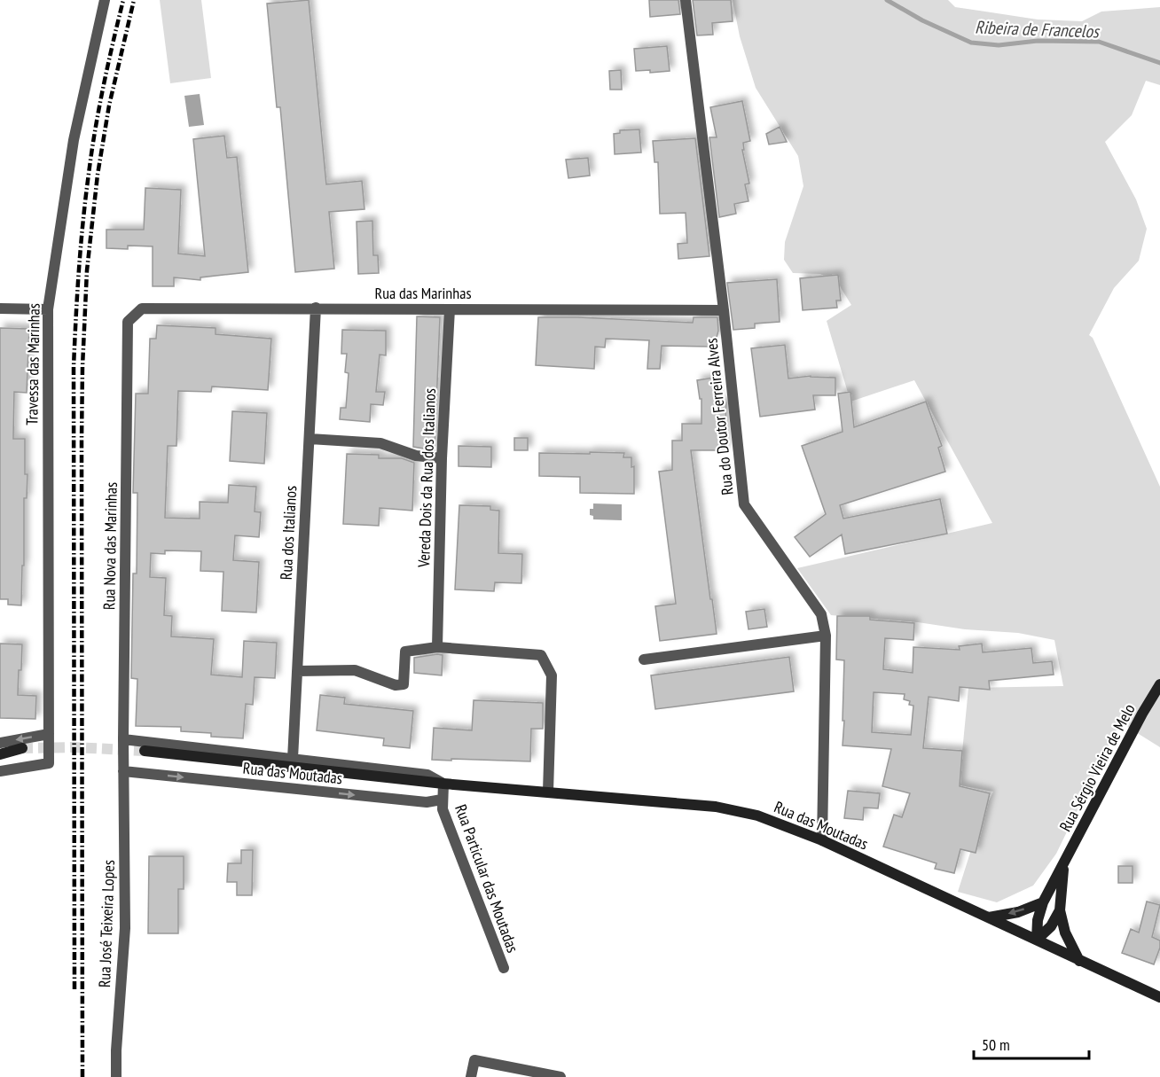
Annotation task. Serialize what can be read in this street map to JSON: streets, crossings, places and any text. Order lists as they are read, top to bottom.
{
  "streets": {
    "main road": ["Rua Sérgio Vieira de Melo", "Rua das Moutadas"],
    "street": [
      "Rua das Marinhas",
      "Travessa das Marinhas",
      "Rua do Doutor Ferreira Alves",
      "Vereda Dois da Rua dos Italianos",
      "Rua dos Italianos",
      "Rua Nova das Marinhas",
      "Rua Particular das Moutadas",
      "Rua José Teixeira Lopes"
    ]
  },
  "crossings": [
    ["Rua das Marinhas", "Rua do Doutor Ferreira Alves"],
    ["Rua das Marinhas", "Vereda Dois da Rua dos Italianos"],
    ["Rua das Marinhas", "Rua dos Italianos"],
    ["Rua das Marinhas", "Rua Nova das Marinhas"],
    ["Rua do Doutor Ferreira Alves", "Rua das Moutadas"],
    ["Rua dos Italianos", "Rua das Moutadas"],
    ["Rua Nova das Marinhas", "Rua das Moutadas"],
    ["Rua Nova das Marinhas", "Rua José Teixeira Lopes"],
    ["Rua Sérgio Vieira de Melo", "Rua das Moutadas"],
    ["Rua das Moutadas", "Rua Particular das Moutadas"],
    ["Rua das Moutadas", "Rua José Teixeira Lopes"]
  ],
  "water": ["Ribeira de Francelos"],
  "scale_bar": "50 m"
}
